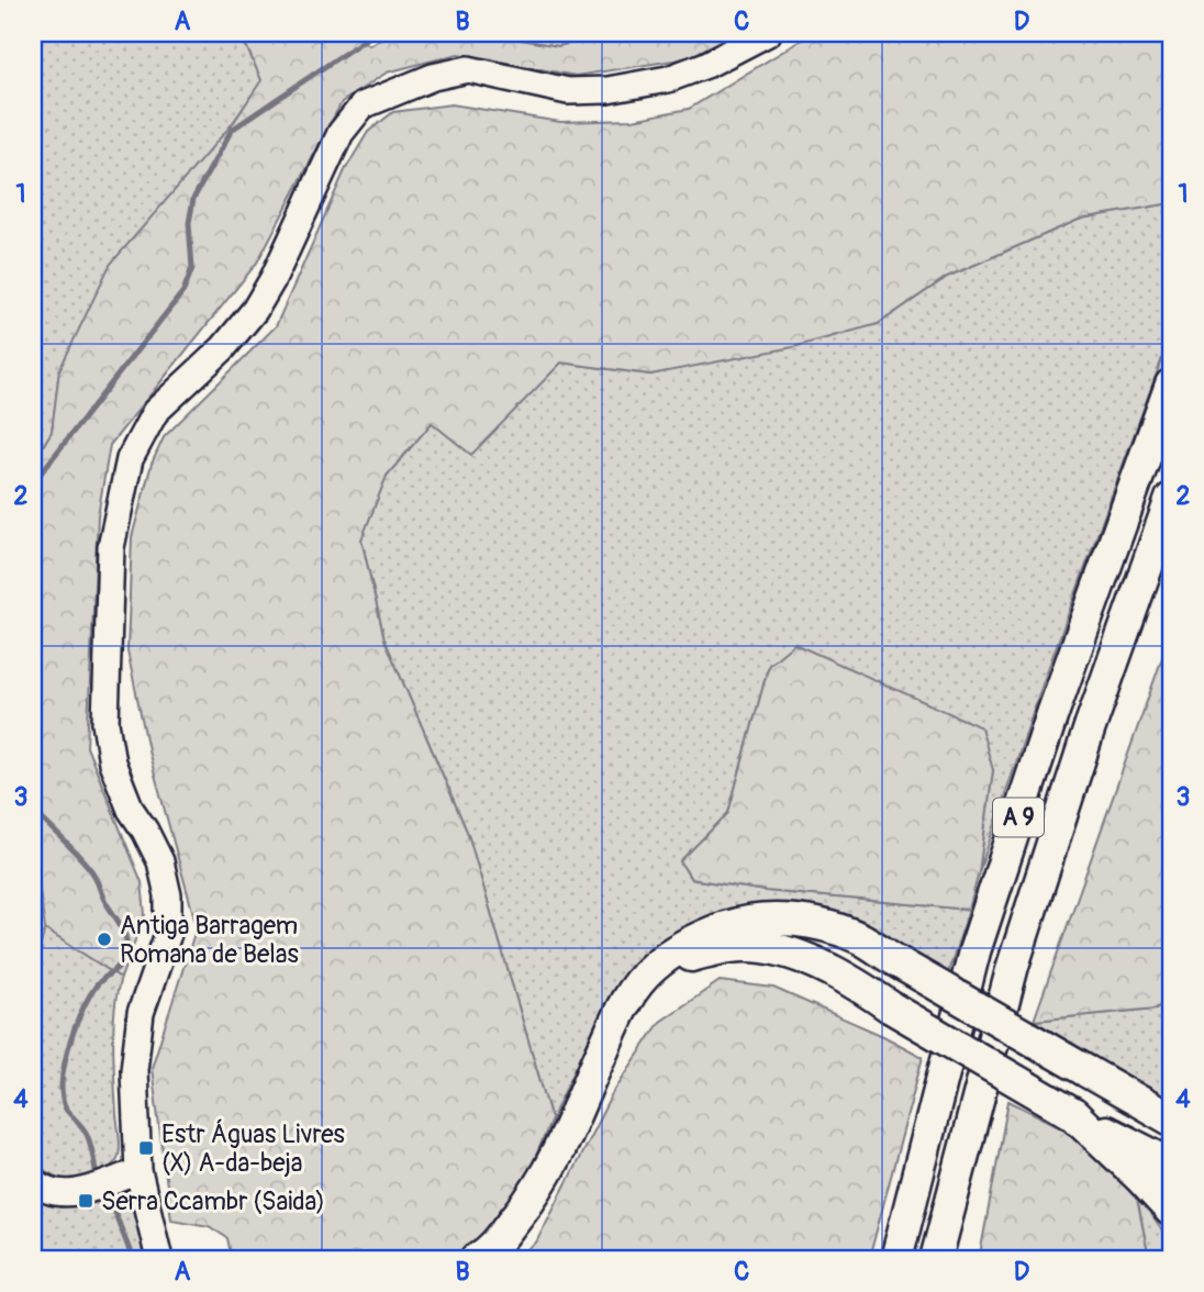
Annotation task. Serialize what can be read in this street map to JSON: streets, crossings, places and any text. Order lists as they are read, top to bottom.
{
  "streets": {
    "highway": ["A 9"]
  },
  "places": {
    "other": ["Antiga Barragem Romana de Belas"],
    "transit": ["Estr Águas Livres (X) A-da-beja", "Serra Ccambr (Saida)"]
  },
  "grid": {
    "columns": [
      "A",
      "B",
      "C",
      "D"
    ],
    "rows": [
      "1",
      "2",
      "3",
      "4"
    ]
  }
}
